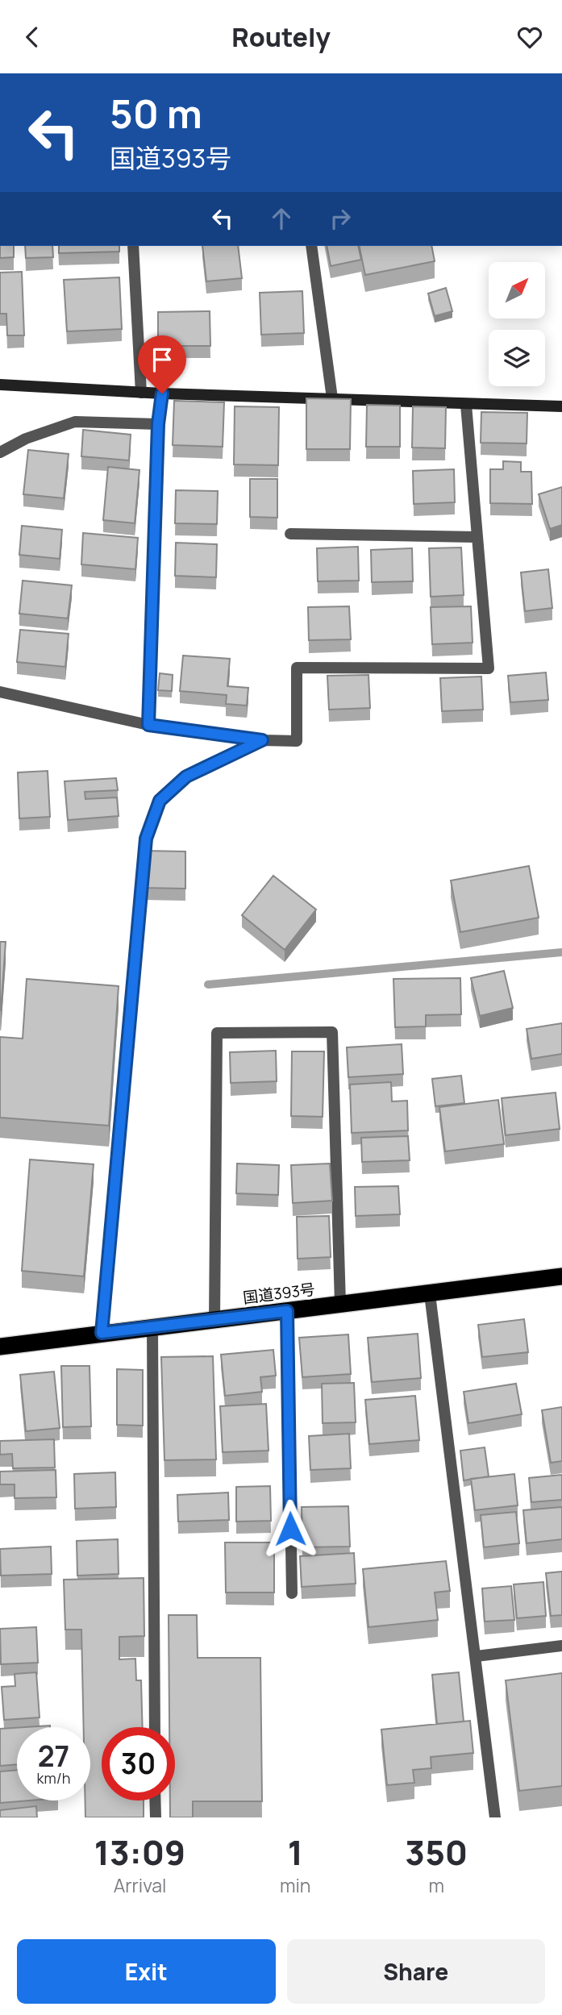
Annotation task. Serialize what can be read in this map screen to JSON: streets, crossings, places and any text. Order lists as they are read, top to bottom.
{
  "streets": {
    "highway": ["国道393号"]
  },
  "north": "top right",
  "page": {
    "header": "Routely",
    "turn": ["50 m", "国道393号"],
    "speed": "27 km/h",
    "limit": "30",
    "eta": [
      "13:09",
      "Arrival",
      "1",
      "min",
      "350",
      "m"
    ],
    "buttons": ["Exit", "Share"]
  }
}
